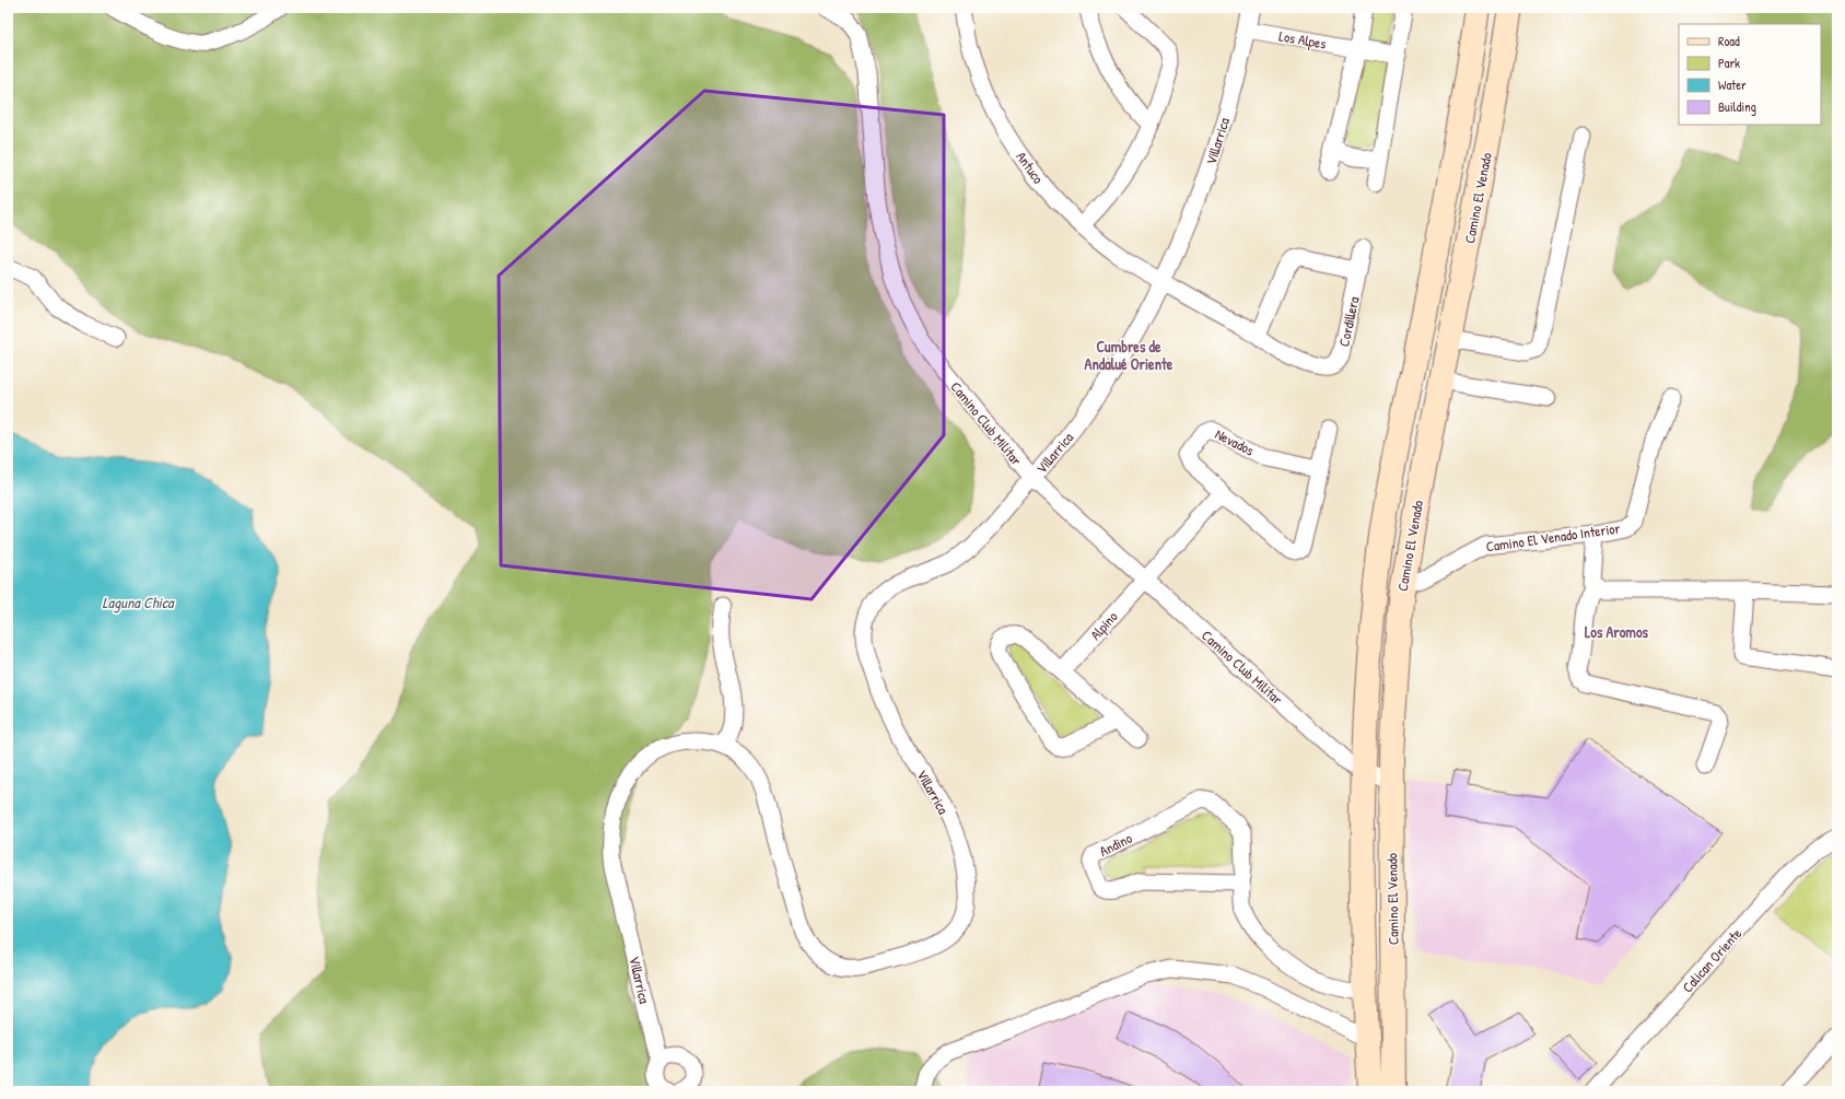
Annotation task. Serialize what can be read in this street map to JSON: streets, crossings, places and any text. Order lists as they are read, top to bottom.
{
  "streets": {
    "street": [
      "Los Alpes",
      "Villarrica",
      "Antuco",
      "Camino El Venado",
      "Cordillera",
      "Camino Club Militar",
      "Nevados",
      "Camino El Venado Interior",
      "Alpino",
      "Andino",
      "Calican Oriente"
    ]
  },
  "crossings": [
    ["Los Alpes", "Villarrica"],
    ["Villarrica", "Antuco"],
    ["Villarrica", "Cordillera"],
    ["Villarrica", "Camino Club Militar"],
    ["Antuco", "Cordillera"],
    ["Camino El Venado", "Camino Club Militar"],
    ["Camino El Venado", "Camino El Venado Interior"],
    ["Camino El Venado", "Andino"],
    ["Camino Club Militar", "Alpino"]
  ],
  "districts": ["Cumbres de Andalué Oriente", "Los Aromos"],
  "water": ["Laguna Chica"],
  "legend": [
    "Road",
    "Park",
    "Water",
    "Building"
  ]
}
